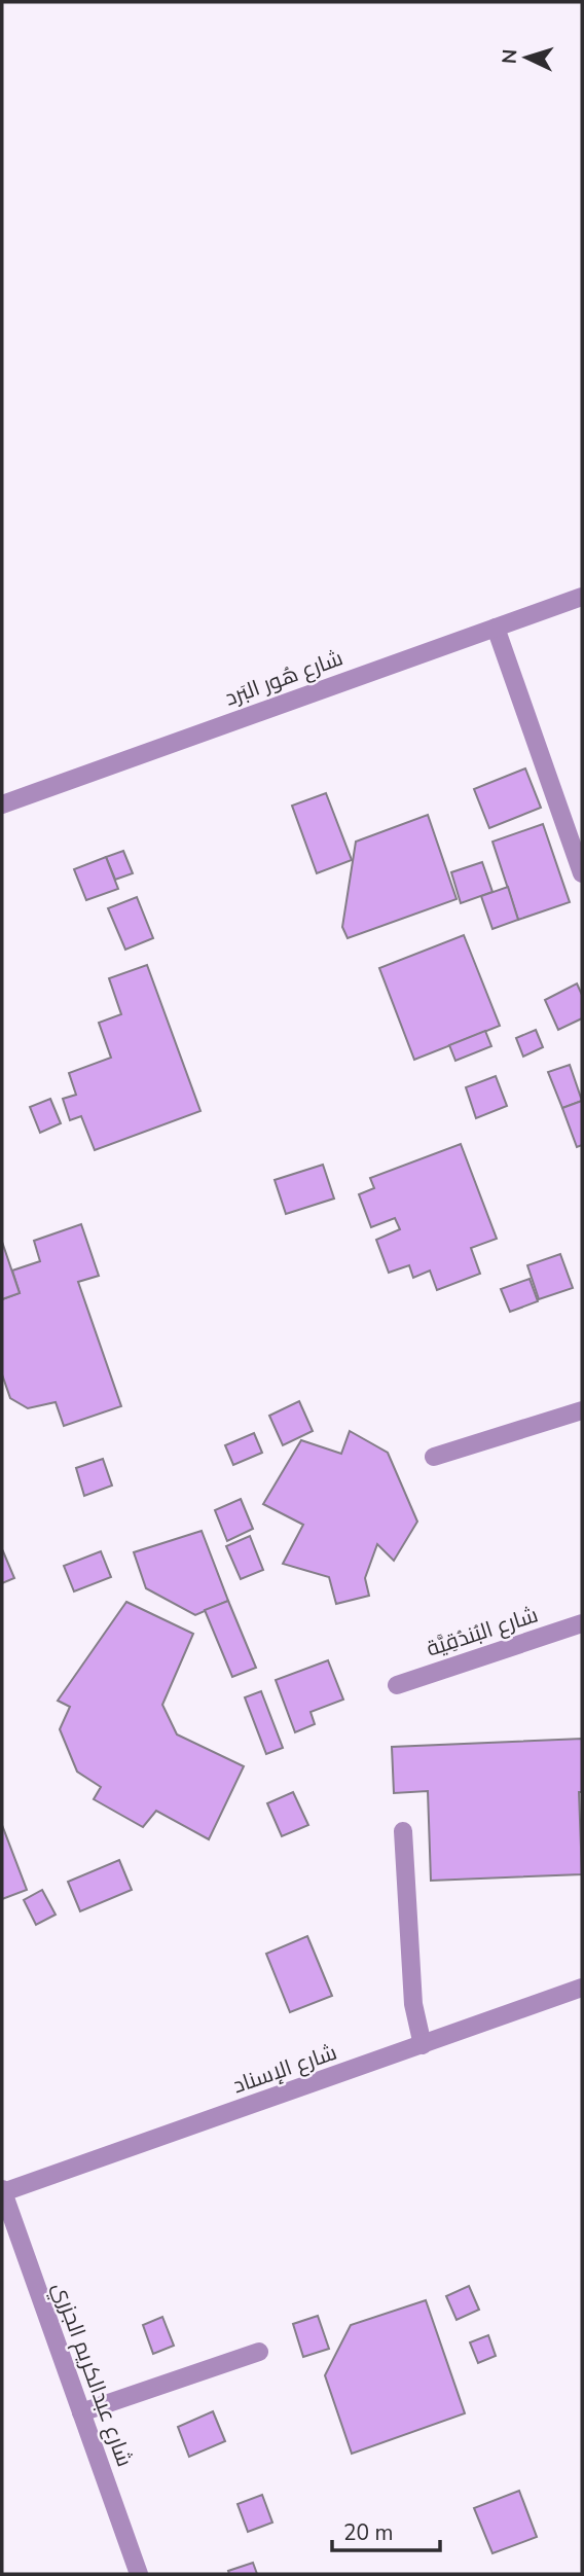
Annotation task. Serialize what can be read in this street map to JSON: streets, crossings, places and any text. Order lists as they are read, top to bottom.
{
  "streets": {
    "street": [
      "شارع هُور البَرد",
      "شارع البُندُقِيَّة",
      "شارع الإسناد",
      "شارع عبدالكريم الجزري"
    ]
  },
  "crossings": [
    ["شارع الإسناد", "شارع عبدالكريم الجزري"]
  ],
  "scale_bar": "20 m",
  "north": "left"
}
